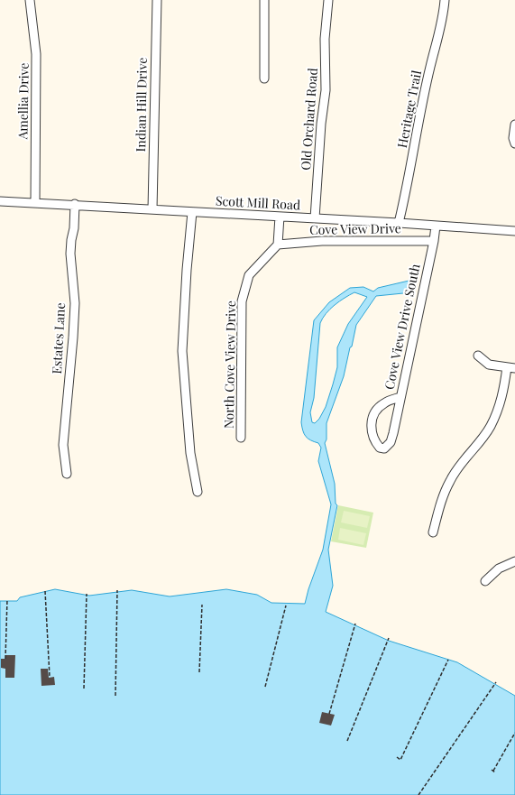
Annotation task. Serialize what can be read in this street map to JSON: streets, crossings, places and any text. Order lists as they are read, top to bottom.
{
  "streets": {
    "street": [
      "Amellia Drive",
      "Indian Hill Drive",
      "Heritage Trail",
      "Old Orchard Road",
      "Scott Mill Road",
      "Cove View Drive",
      "Cove View Drive South",
      "Estates Lane",
      "North Cove View Drive"
    ]
  },
  "crossings": [
    ["Amellia Drive", "Scott Mill Road"],
    ["Indian Hill Drive", "Scott Mill Road"],
    ["Heritage Trail", "Scott Mill Road"],
    ["Old Orchard Road", "Scott Mill Road"],
    ["Scott Mill Road", "Cove View Drive South"],
    ["Scott Mill Road", "Estates Lane"],
    ["Cove View Drive", "Cove View Drive South"],
    ["Cove View Drive", "North Cove View Drive"]
  ]
}
